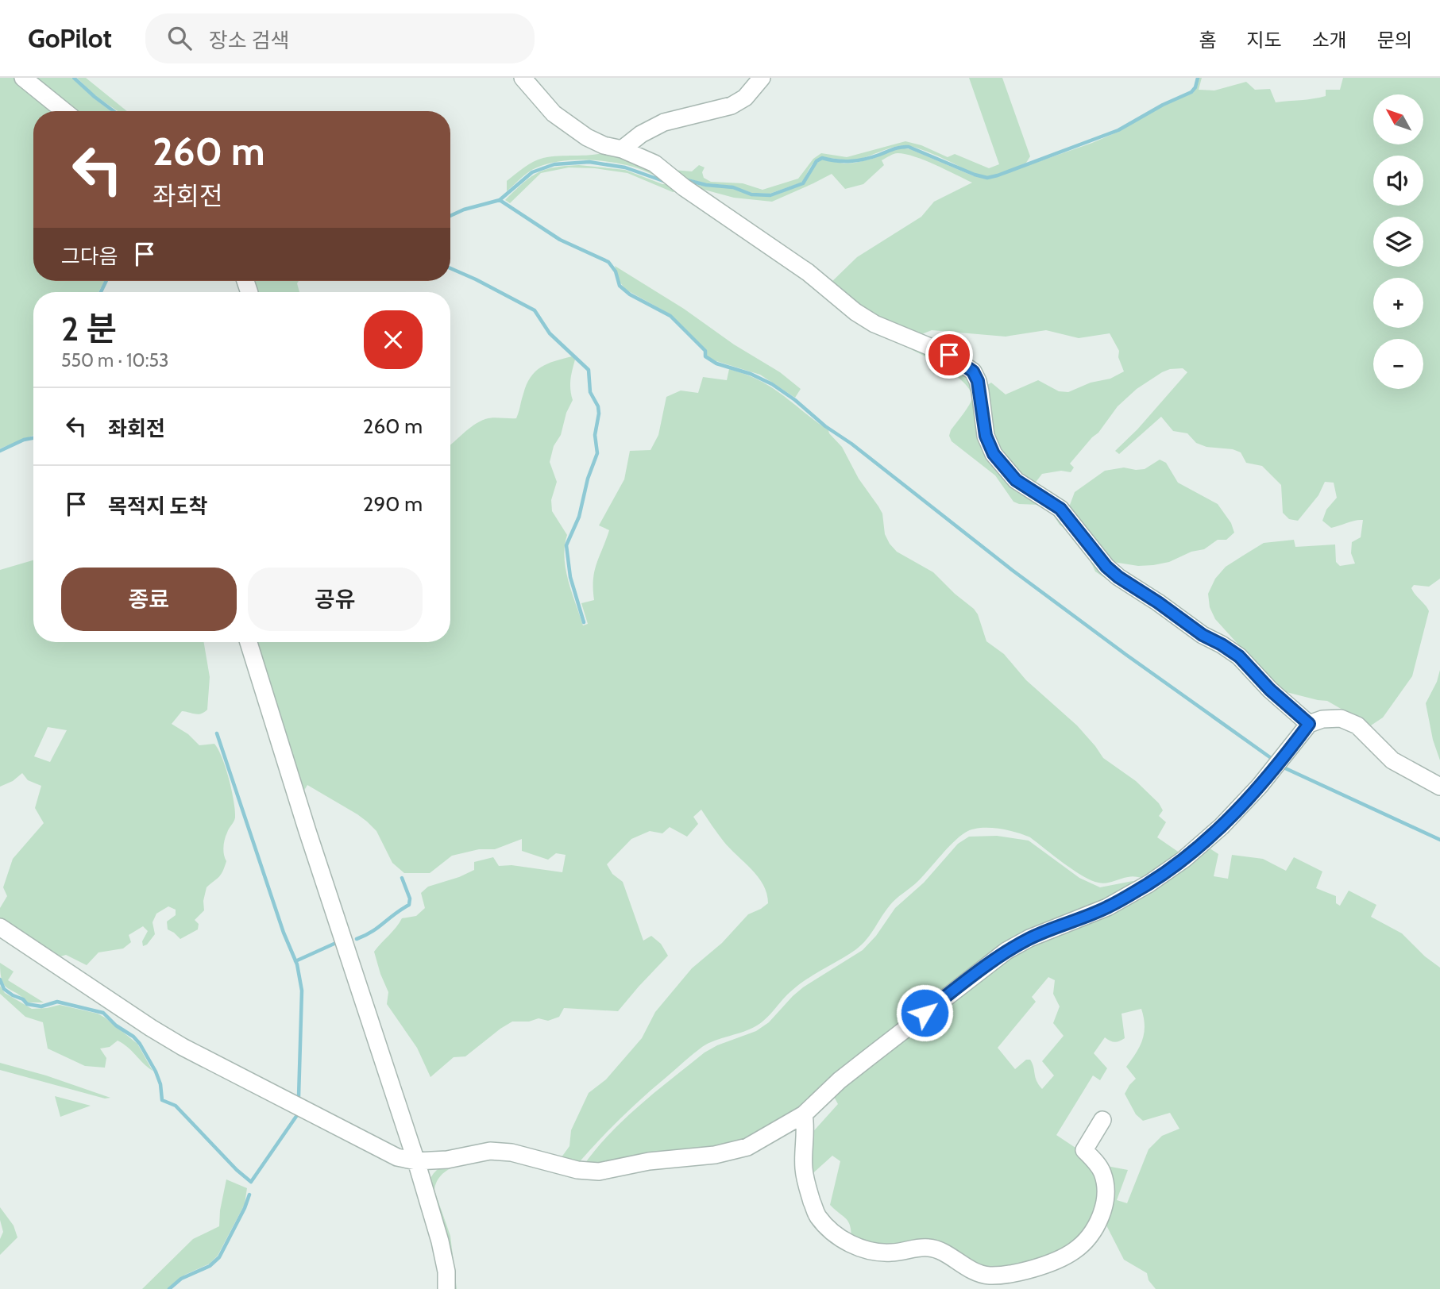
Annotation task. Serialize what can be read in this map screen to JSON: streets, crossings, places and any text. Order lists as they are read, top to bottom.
{
  "north": "top left",
  "page": {
    "header": "GoPilot",
    "search": "장소 검색",
    "nav": [
      "홈",
      "지도",
      "소개",
      "문의"
    ],
    "map_buttons": ["+", "−"],
    "turn": ["260 m", "좌회전"],
    "then": "그다음",
    "heading": ["2 분", "550 m · 10:53"],
    "list": [
      {
        "name": "좌회전",
        "value": "260 m"
      },
      {
        "name": "목적지 도착",
        "value": "290 m"
      }
    ],
    "buttons": ["종료", "공유"]
  }
}
